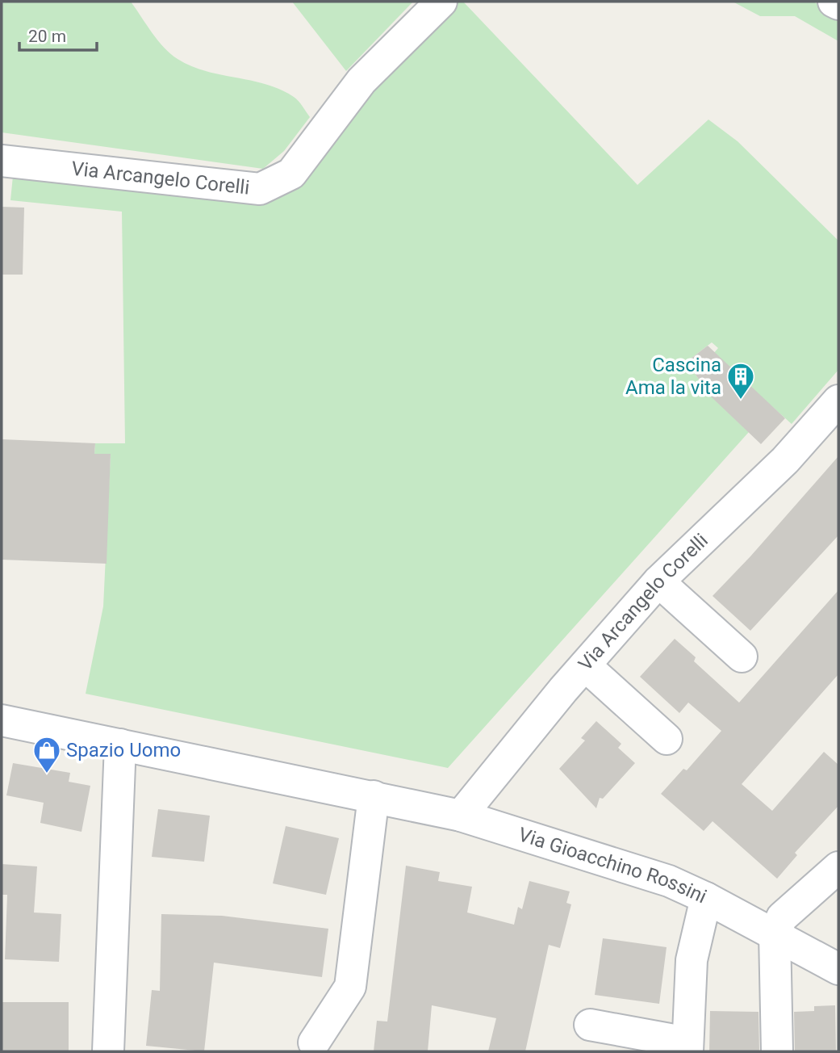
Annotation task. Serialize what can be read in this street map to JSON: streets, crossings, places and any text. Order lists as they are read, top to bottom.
{
  "streets": {
    "street": ["Via Arcangelo Corelli", "Via Gioacchino Rossini"]
  },
  "crossings": [
    ["Via Arcangelo Corelli", "Via Gioacchino Rossini"]
  ],
  "places": {
    "building": ["Cascina Ama la vita"],
    "shop": ["Spazio Uomo"]
  },
  "scale_bar": "20 m"
}
